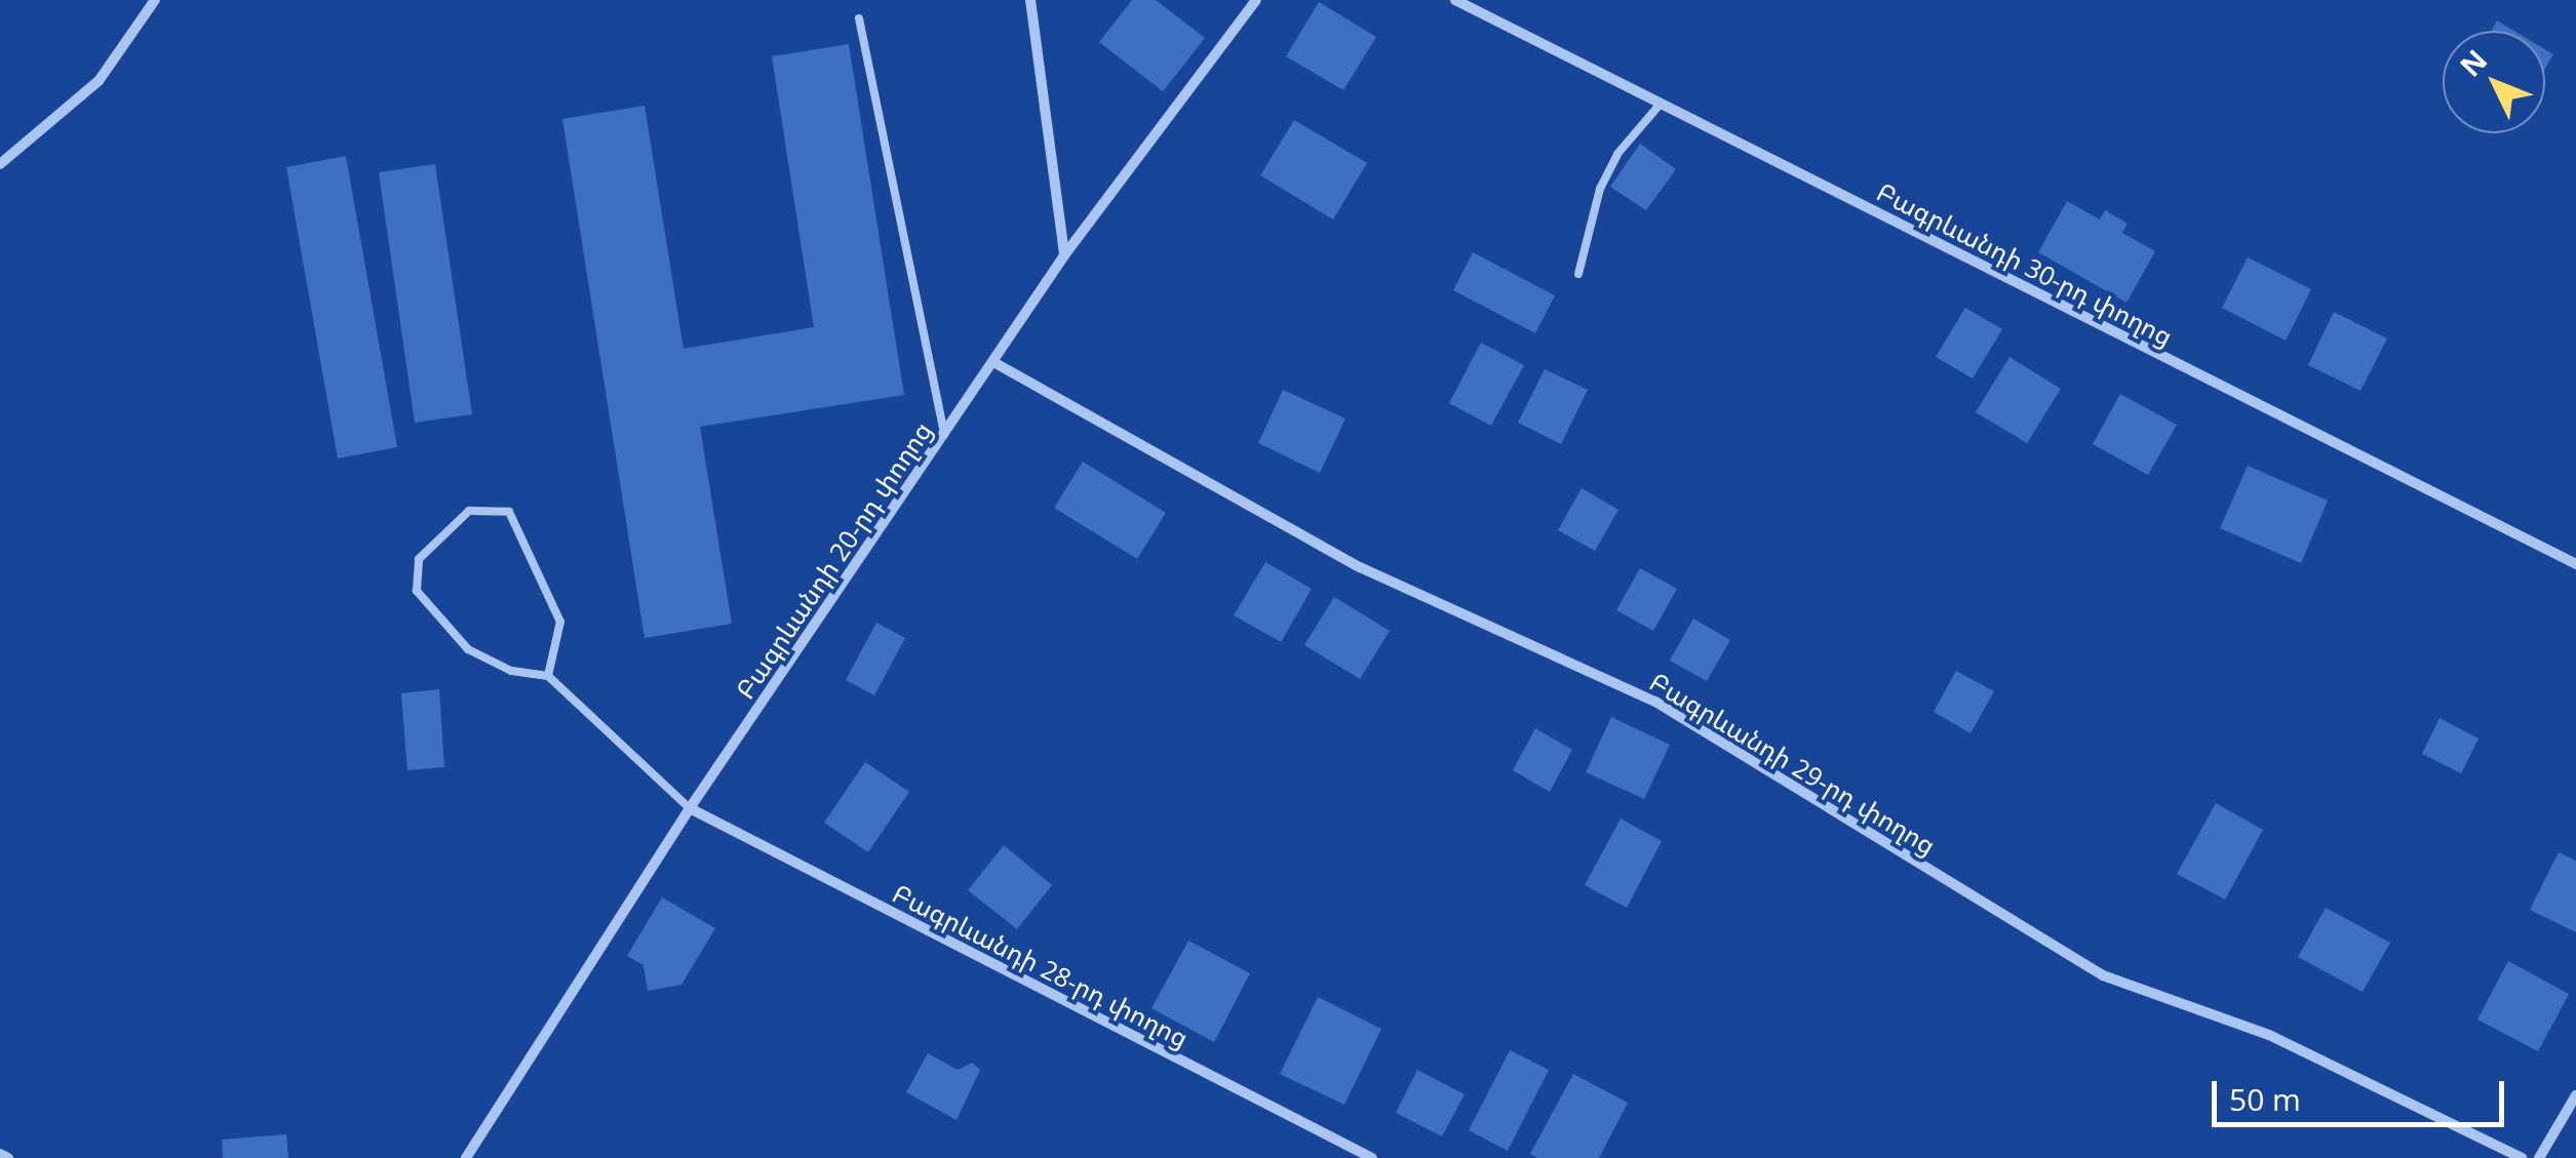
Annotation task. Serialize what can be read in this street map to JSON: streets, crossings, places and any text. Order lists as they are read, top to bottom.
{
  "streets": {
    "street": [
      "Բագրևանդի 30-րդ փողոց",
      "Բագրևանդի 20-րդ փողոց",
      "Բագրևանդի 29-րդ փողոց",
      "Բագրևանդի 28-րդ փողոց"
    ]
  },
  "crossings": [
    ["Բագրևանդի 20-րդ փողոց", "Բագրևանդի 29-րդ փողոց"],
    ["Բագրևանդի 20-րդ փողոց", "Բագրևանդի 28-րդ փողոց"]
  ],
  "scale_bar": "50 m",
  "north": "top left"
}
